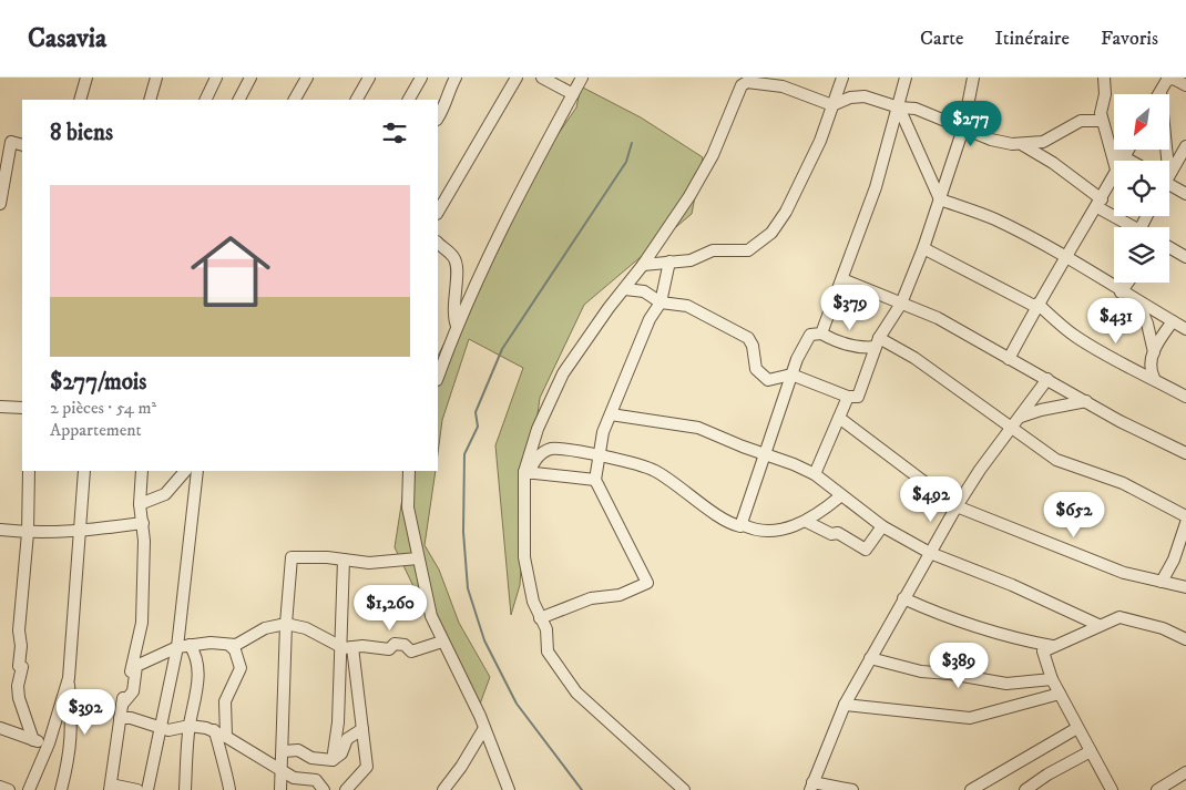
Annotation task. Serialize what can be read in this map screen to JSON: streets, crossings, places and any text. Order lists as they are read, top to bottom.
{
  "north": "bottom left",
  "page": {
    "header": "Casavia",
    "nav": ["Carte", "Itinéraire", "Favoris"],
    "heading": "8 biens",
    "price": [
      "$277",
      "$379",
      "$431",
      "$492",
      "$652",
      "$1,260",
      "$389",
      "$392"
    ],
    "list": [
      {
        "name": "$277/mois",
        "note": "2 pièces · 54 m² · Appartement"
      }
    ]
  }
}
